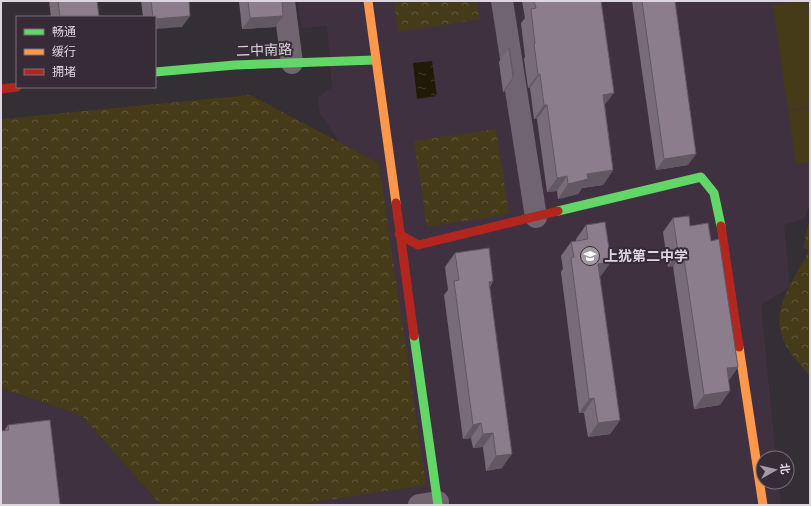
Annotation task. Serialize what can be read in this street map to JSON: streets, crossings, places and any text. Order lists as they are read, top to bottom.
{
  "streets": {
    "street": ["二中南路"]
  },
  "places": {
    "school or university": ["上犹第二中学"]
  },
  "legend": ["畅通", "缓行", "拥堵"],
  "north": "right"
}
